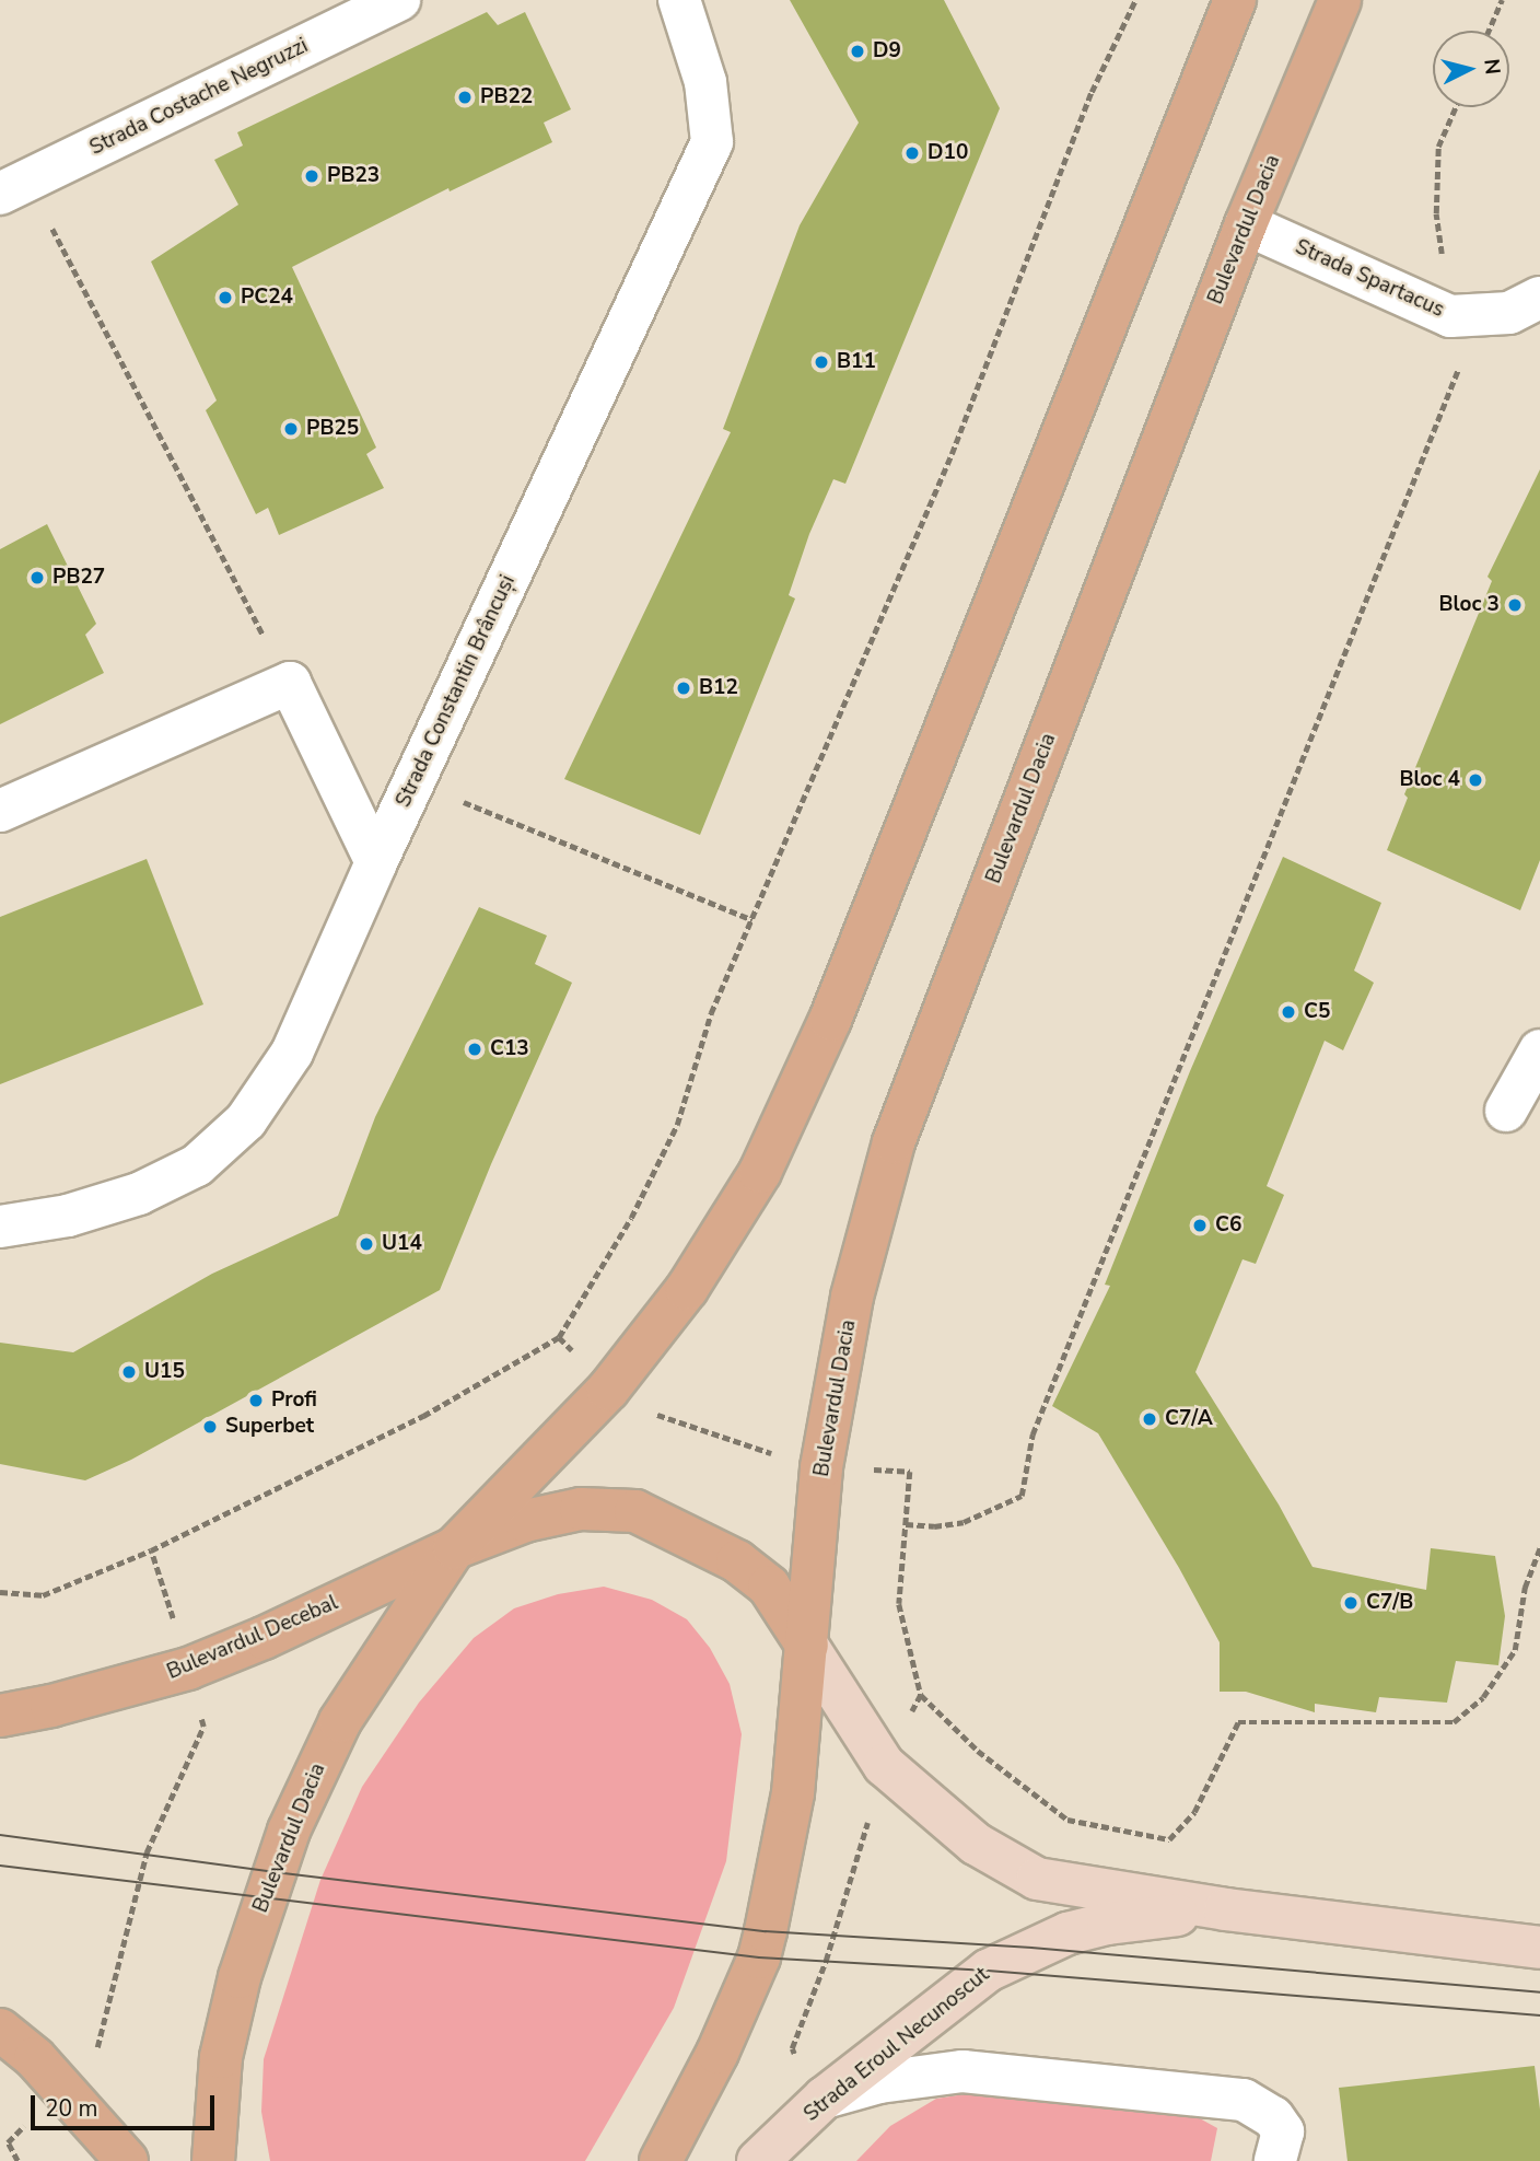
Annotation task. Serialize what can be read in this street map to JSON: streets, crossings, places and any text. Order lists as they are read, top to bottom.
{
  "streets": {
    "main road": ["Bulevardul Dacia", "Bulevardul Decebal", "Strada Eroul Necunoscut"],
    "street": ["Strada Costache Negruzzi", "Strada Spartacus", "Strada Constantin Brâncuși"]
  },
  "crossings": [
    ["Bulevardul Dacia", "Strada Spartacus"],
    ["Bulevardul Dacia", "Bulevardul Decebal"],
    ["Bulevardul Dacia", "Strada Eroul Necunoscut"]
  ],
  "places": [
    "D9",
    "PB22",
    "D10",
    "PB23",
    "PC24",
    "B11",
    "PB25",
    "PB27",
    "Bloc 3",
    "B12",
    "Bloc 4",
    "C5",
    "C13",
    "C6",
    "U14",
    "U15",
    "Profi",
    "C7/A",
    "Superbet",
    "C7/B"
  ],
  "scale_bar": "20 m",
  "north": "right"
}
